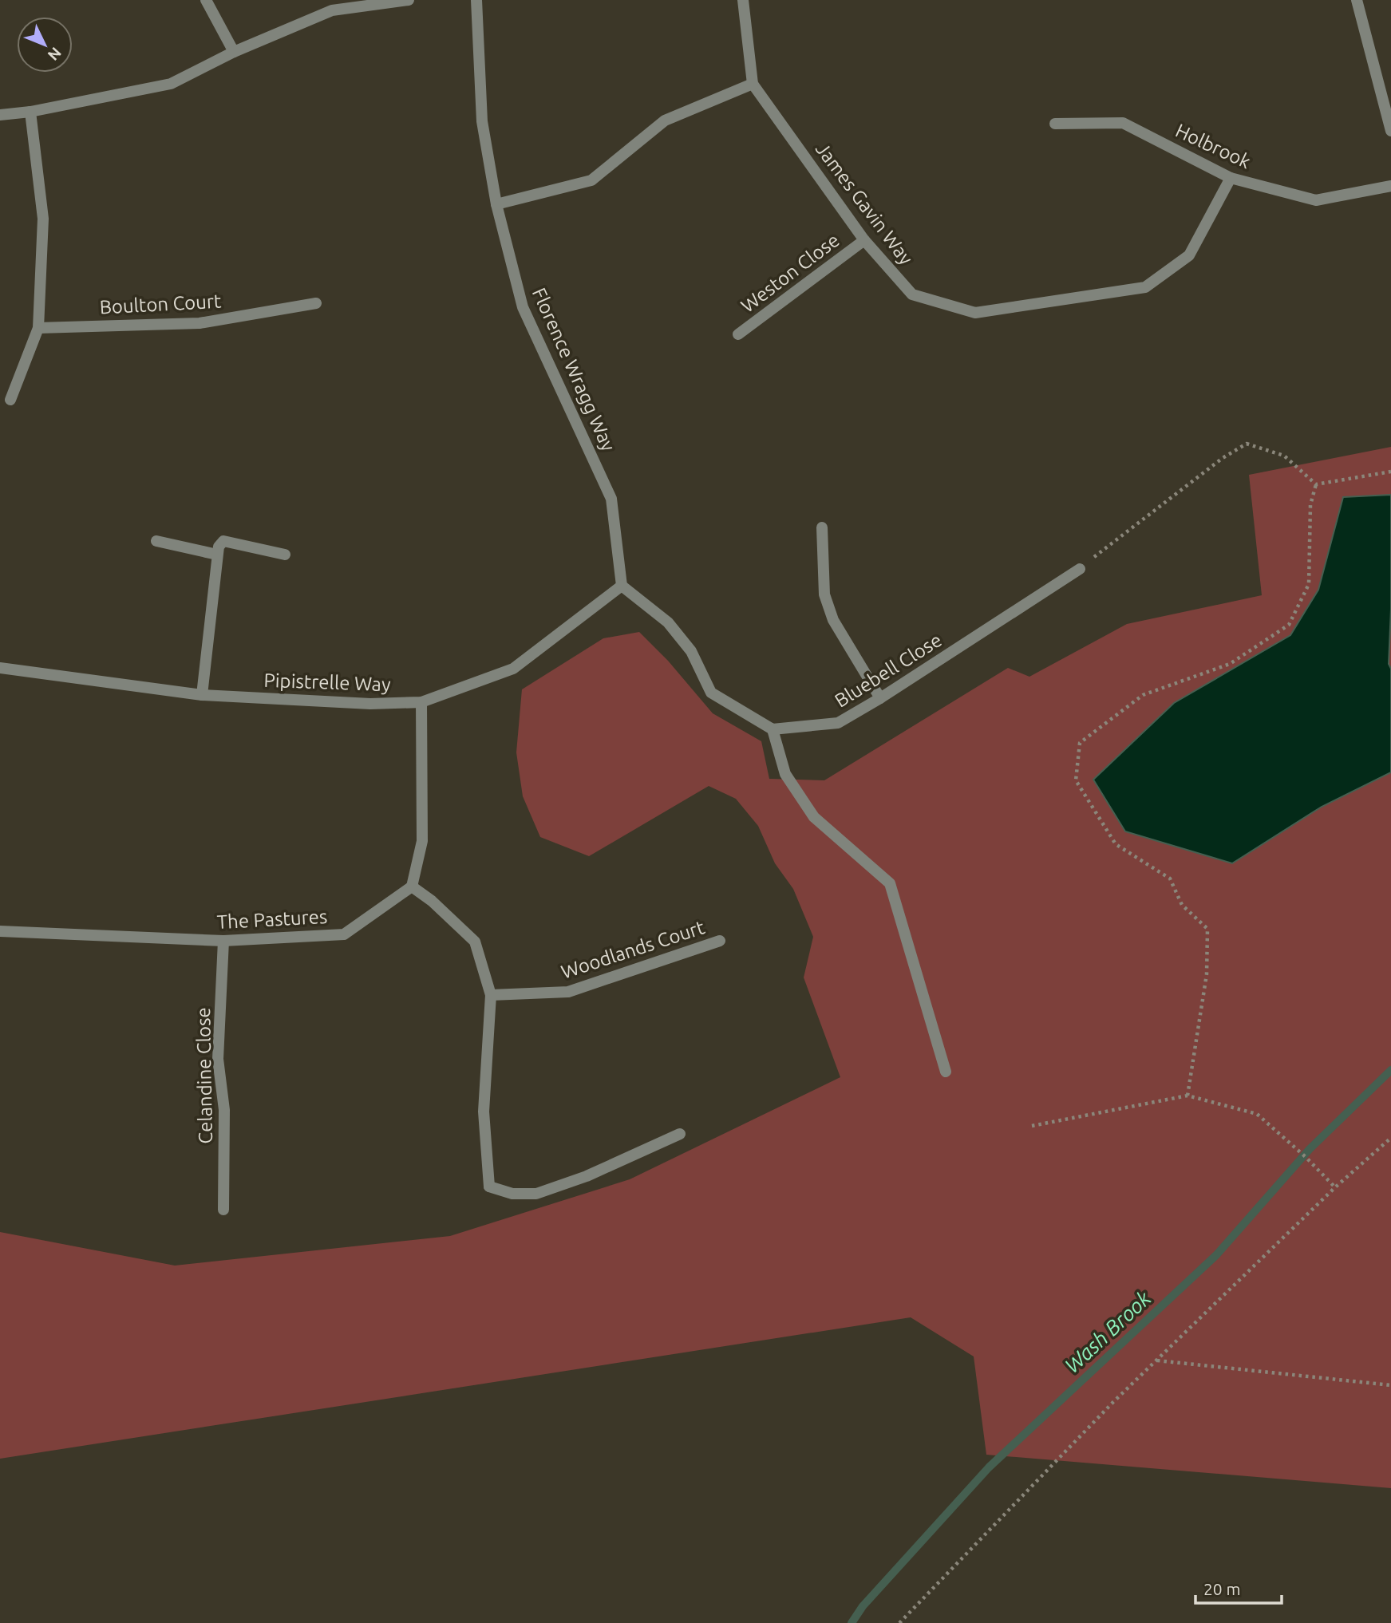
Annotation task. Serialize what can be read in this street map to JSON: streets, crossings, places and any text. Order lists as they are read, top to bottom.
{
  "streets": {
    "street": [
      "Holbrook",
      "James Gavin Way",
      "Weston Close",
      "Boulton Court",
      "Florence Wragg Way",
      "Bluebell Close",
      "Pipistrelle Way",
      "The Pastures",
      "Woodlands Court",
      "Celandine Close"
    ]
  },
  "crossings": [
    ["Holbrook", "James Gavin Way"],
    ["James Gavin Way", "Weston Close"],
    ["Florence Wragg Way", "Pipistrelle Way"],
    ["The Pastures", "Celandine Close"]
  ],
  "water": ["Wash Brook"],
  "scale_bar": "20 m",
  "north": "bottom right"
}
